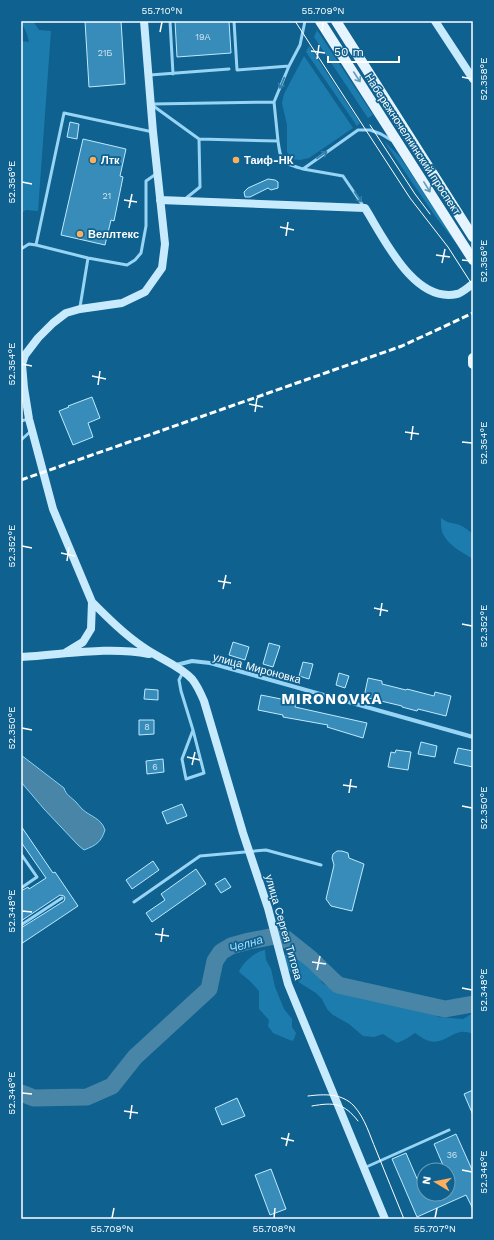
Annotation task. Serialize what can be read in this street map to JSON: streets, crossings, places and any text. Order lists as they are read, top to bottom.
{
  "streets": {
    "main road": ["Набережночелнинский проспект"],
    "street": ["улица Мироновка", "улица Сергея Титова"]
  },
  "crossings": [
    ["улица Мироновка", "улица Сергея Титова"]
  ],
  "districts": ["MIRONOVKA"],
  "water": ["Челна"],
  "places": ["Лтк", "Таиф-НК", "Веллтекс"],
  "house_numbers": [
    "19А",
    "21Б",
    "21",
    "8",
    "6",
    "36"
  ],
  "scale_bar": "50 m",
  "north": "left",
  "coordinates": [
    "55.710°N",
    "55.709°N",
    "52.358°E",
    "52.356°E",
    "52.354°E",
    "52.352°E",
    "52.350°E",
    "52.348°E",
    "52.346°E",
    "55.708°N",
    "55.707°N"
  ]
}
